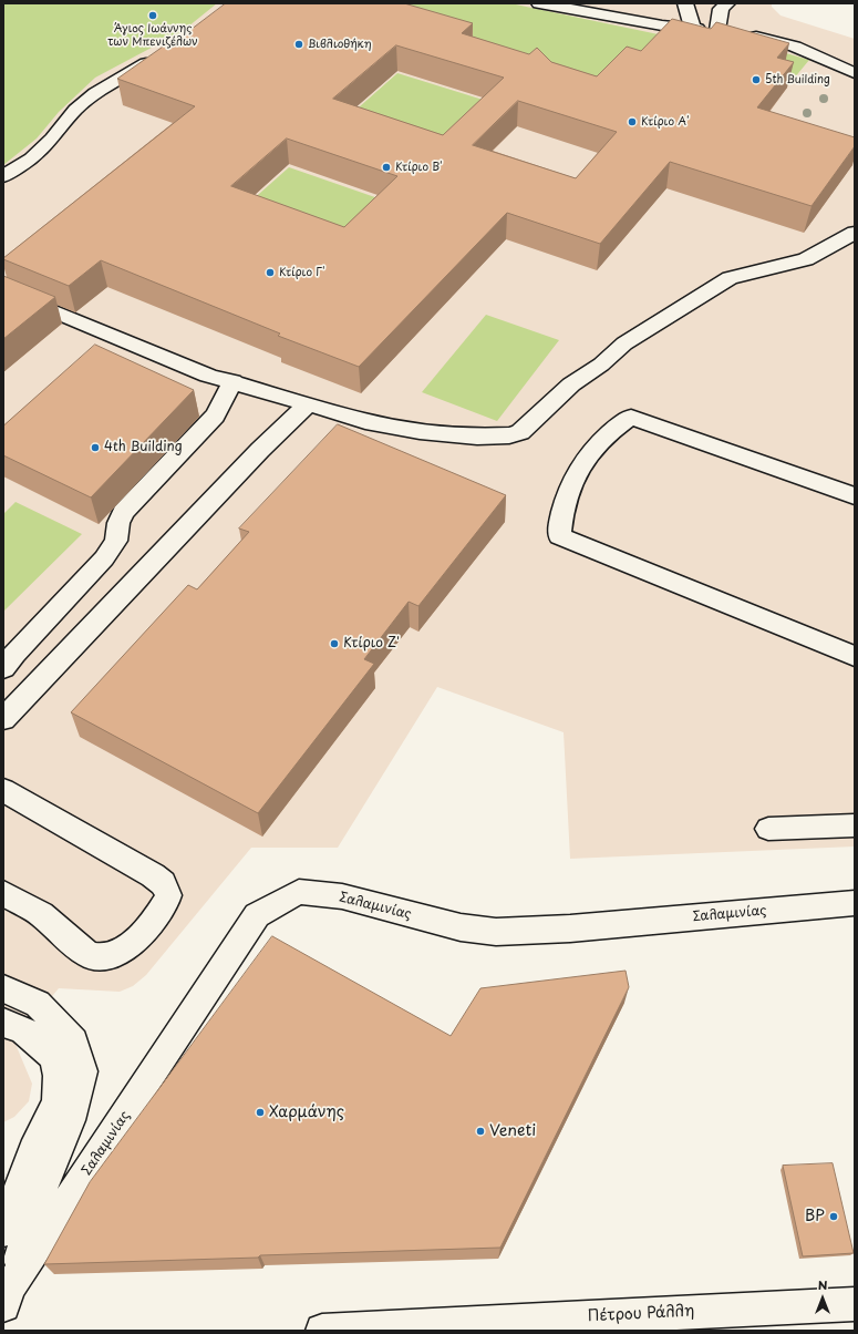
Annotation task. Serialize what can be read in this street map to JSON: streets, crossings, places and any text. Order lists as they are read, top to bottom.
{
  "streets": {
    "street": ["Σαλαμινίας", "Πέτρου Ράλλη"]
  },
  "places": [
    "Άγιος Ιωάννης των Μπενιζέλων",
    "Βιβλιοθήκη",
    "5th Building",
    "Κτίριο Α'",
    "Κτίριο Β'",
    "Κτίριο Γ'",
    "4th Building",
    "Κτίριο Ζ'",
    "Χαρμάνης",
    "Veneti",
    "BP"
  ],
  "north": "top"
}
